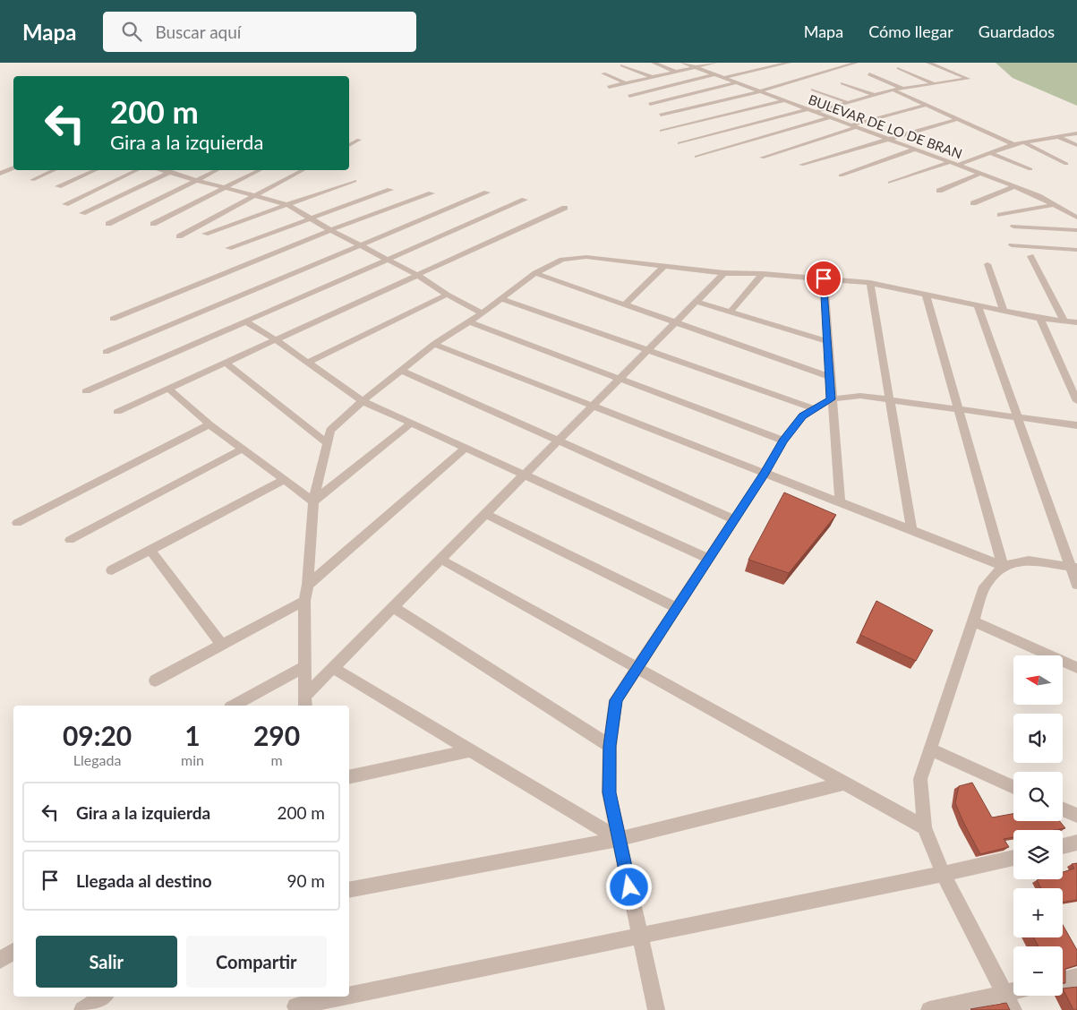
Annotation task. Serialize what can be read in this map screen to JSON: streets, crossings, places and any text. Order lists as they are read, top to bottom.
{
  "streets": {
    "street": ["BULEVAR DE LO DE BRAN"]
  },
  "north": "left",
  "page": {
    "header": "Mapa",
    "search": "Buscar aquí",
    "nav": ["Mapa", "Cómo llegar", "Guardados"],
    "turn": ["200 m", "Gira a la izquierda"],
    "map_buttons": ["+", "−"],
    "eta": [
      "09:20",
      "Llegada",
      "1",
      "min",
      "290",
      "m"
    ],
    "list": [
      {
        "name": "Gira a la izquierda",
        "value": "200 m"
      },
      {
        "name": "Llegada al destino",
        "value": "90 m"
      }
    ],
    "buttons": ["Salir", "Compartir"]
  }
}
